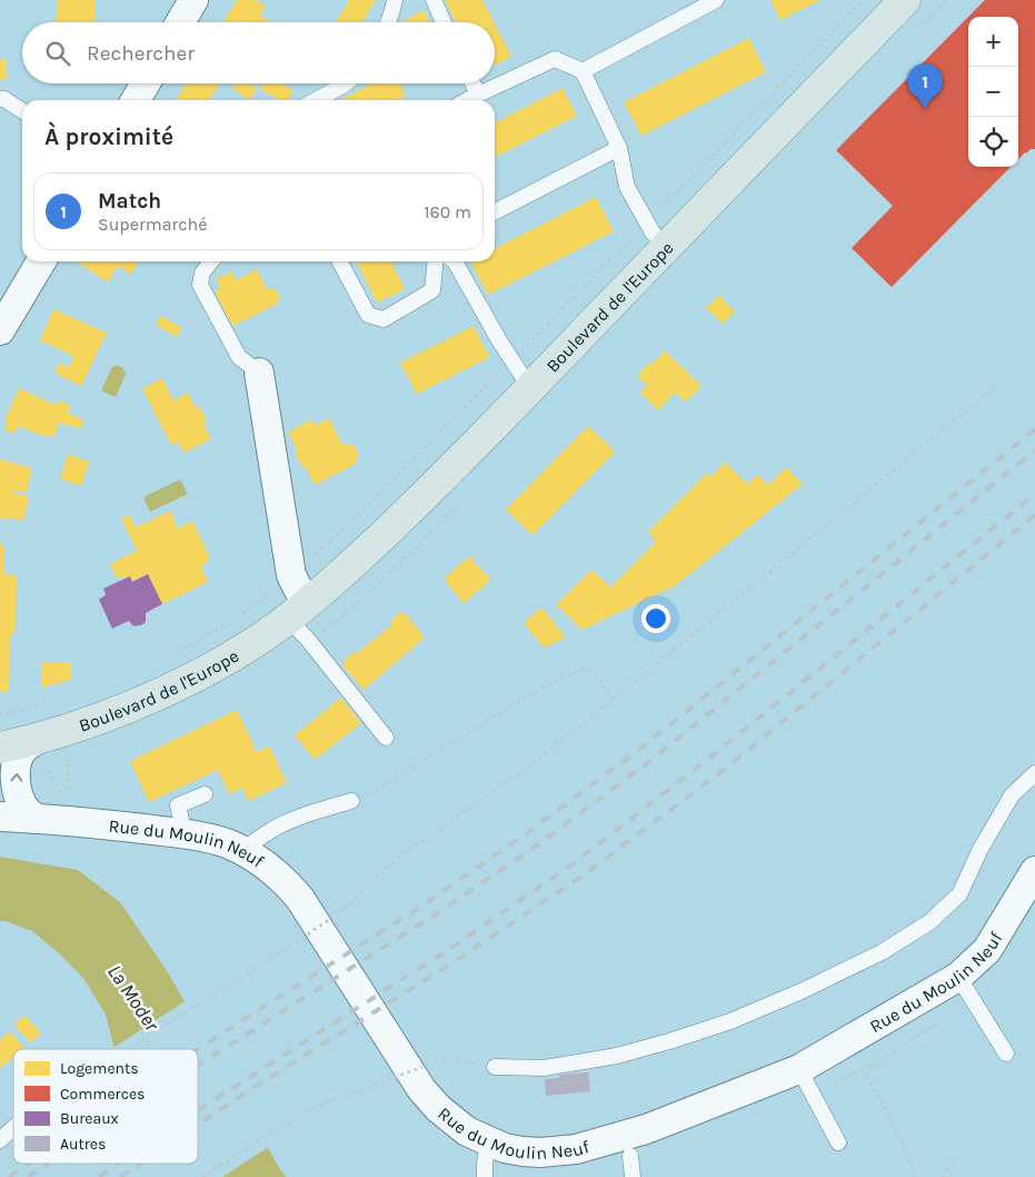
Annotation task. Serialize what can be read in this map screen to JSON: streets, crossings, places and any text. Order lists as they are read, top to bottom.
{
  "streets": {
    "main road": ["Boulevard de l'Europe"],
    "street": ["Rue du Moulin Neuf"]
  },
  "water": ["La Moder"],
  "legend": [
    "Logements",
    "Commerces",
    "Bureaux",
    "Autres"
  ],
  "page": {
    "map_buttons": ["+", "−"],
    "search": "Rechercher",
    "pins": "1",
    "heading": "À proximité",
    "list": [
      {
        "mark": "1",
        "name": "Match",
        "note": "Supermarché",
        "value": "160 m"
      }
    ]
  }
}
